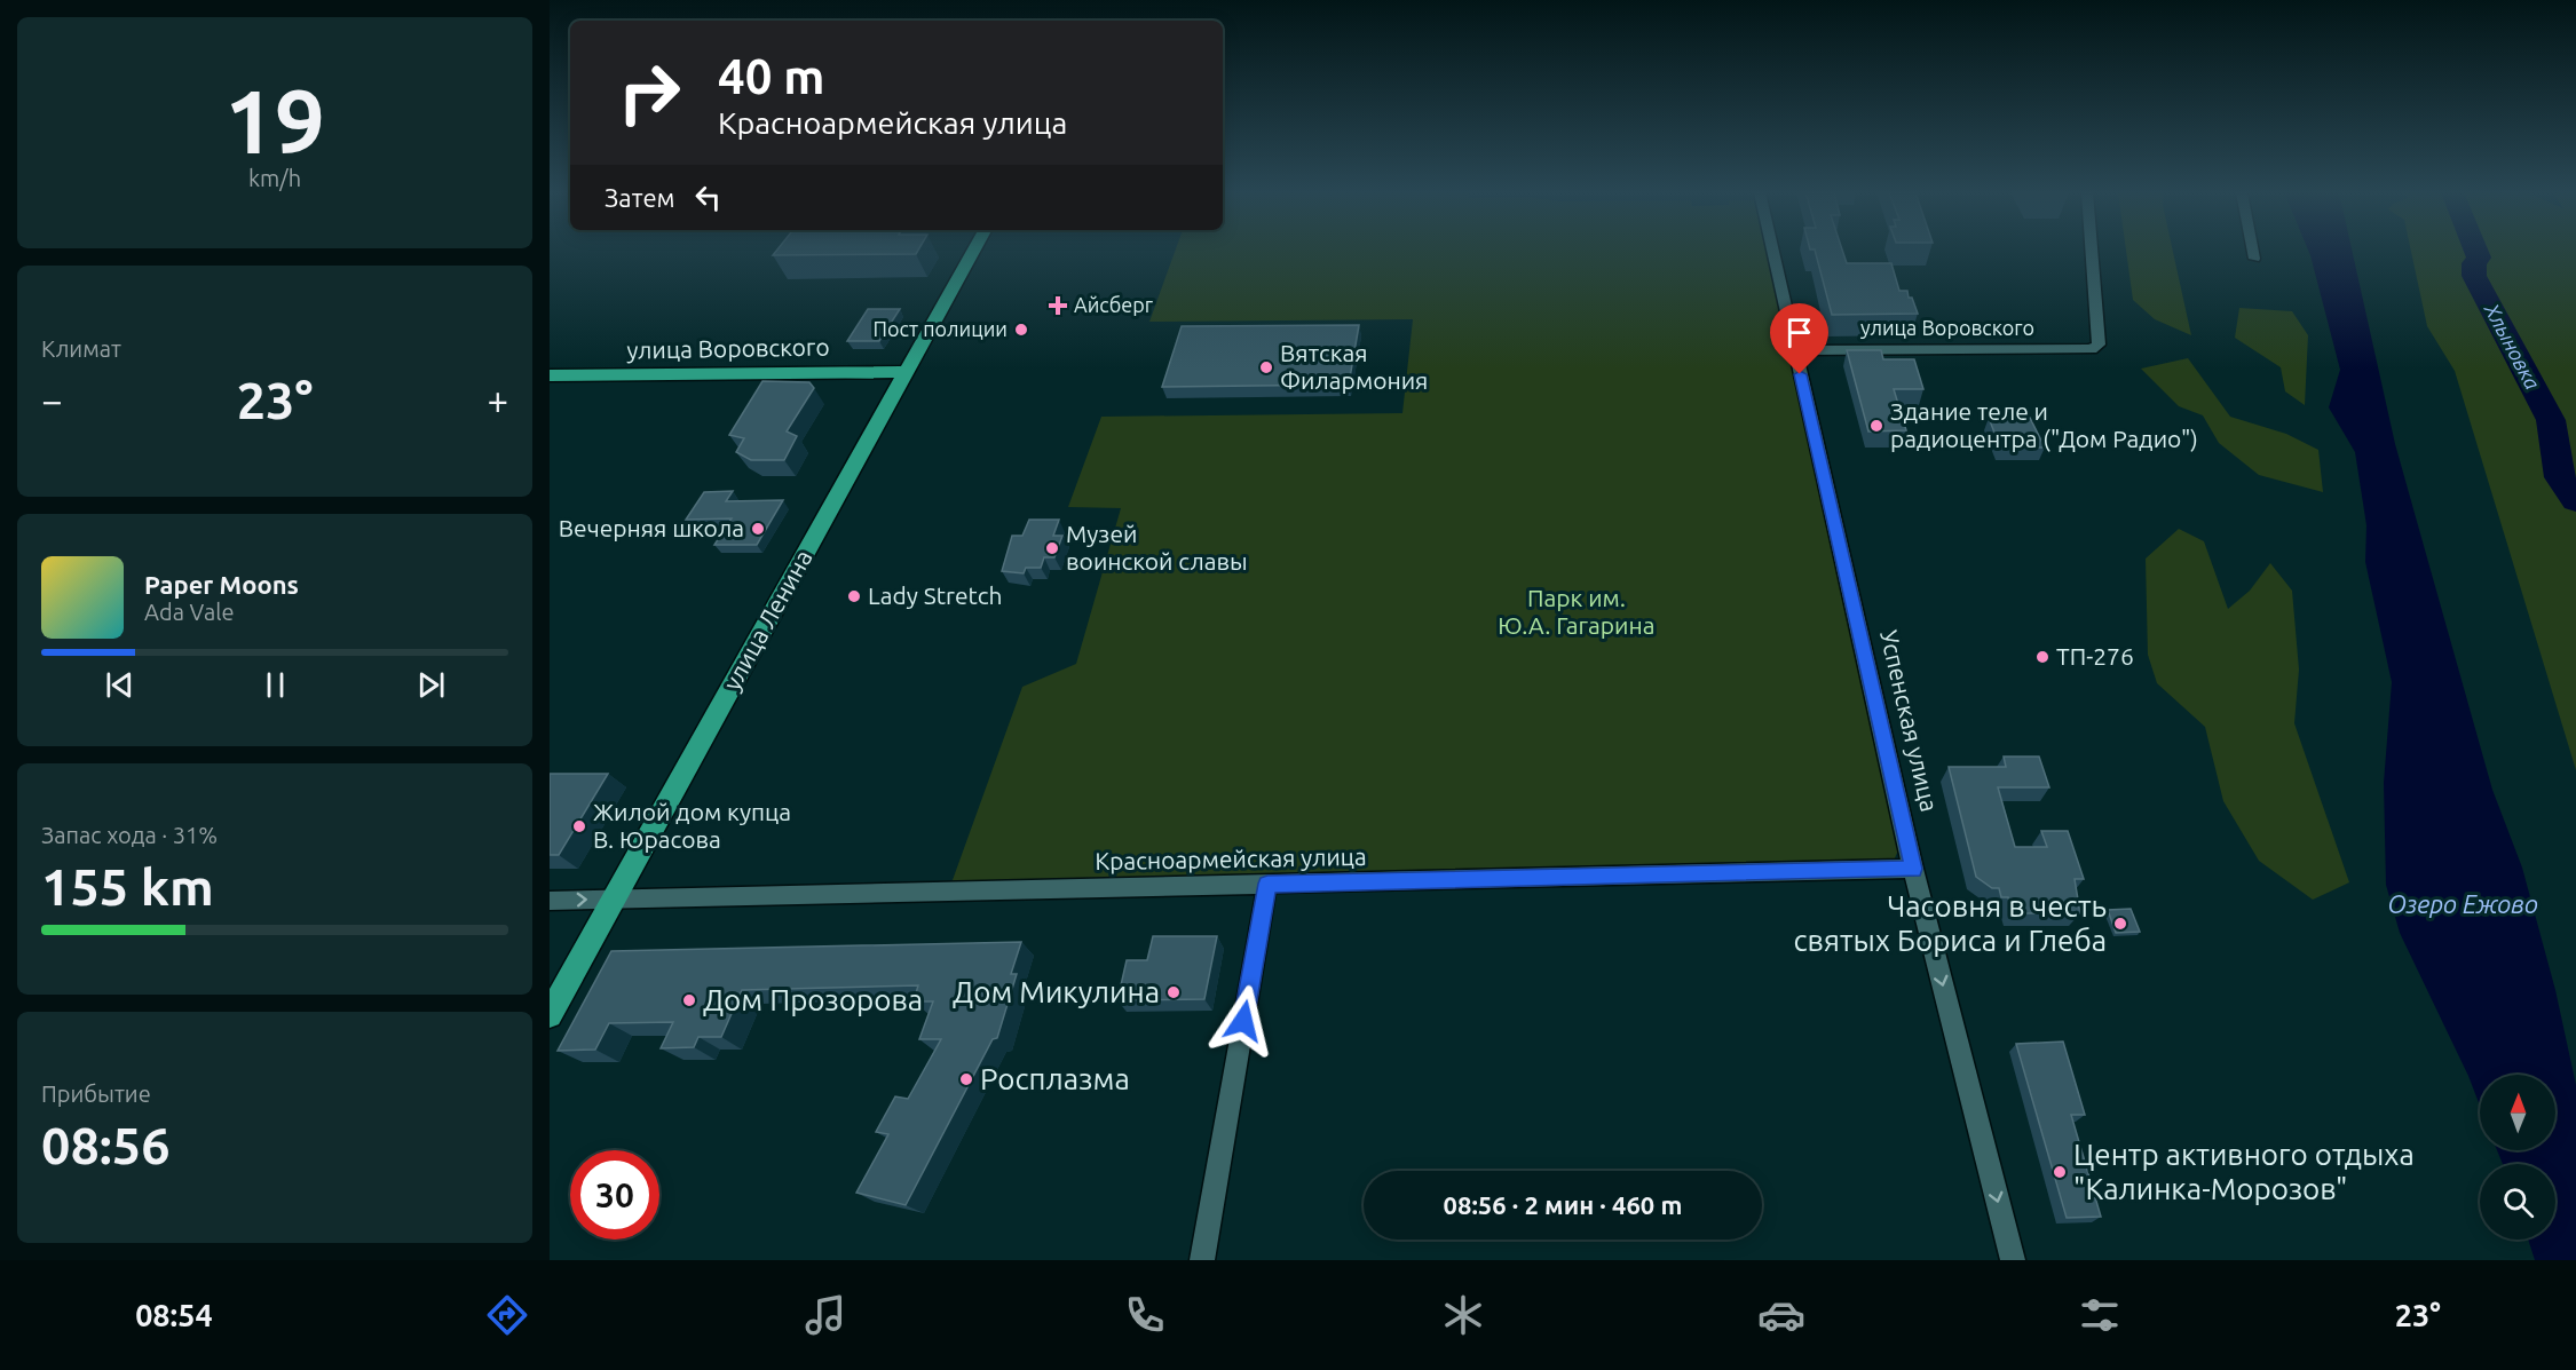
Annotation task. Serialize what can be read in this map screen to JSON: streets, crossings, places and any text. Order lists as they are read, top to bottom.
{
  "streets": {
    "main road": ["улица Воровского", "улица Ленина"],
    "street": ["Успенская улица", "Красноармейская улица"]
  },
  "crossings": [
    ["улица Воровского", "улица Ленина"],
    ["улица Воровского", "Успенская улица"],
    ["улица Ленина", "Красноармейская улица"],
    ["Успенская улица", "Красноармейская улица"]
  ],
  "one_way": ["Успенская улица"],
  "water": ["Хлыновка", "Озеро Ежово"],
  "parks": ["Парк им. Ю.А. Гагарина"],
  "places": {
    "health": ["Айсберг"],
    "other": [
      "Пост полиции",
      "Вятская Филармония",
      "Здание теле и радиоцентра (\"Дом Радио\")",
      "Вечерняя школа",
      "Музей воинской славы",
      "Lady Stretch",
      "ТП-276",
      "Жилой дом купца В. Юрасова",
      "Часовня в честь святых Бориса и Глеба",
      "Дом Микулина",
      "Дом Прозорова",
      "Росплазма",
      "Центр активного отдыха \"Калинка-Морозов\""
    ]
  },
  "north": "top",
  "page": {
    "tile": [
      ["19", "km/h"],
      "Климат",
      ["Запас хода · 31%", "155 km"],
      ["Прибытие", "08:56"]
    ],
    "turn": ["40 m", "Красноармейская улица"],
    "then": "Затем",
    "heat": ["−", "23°", "+"],
    "song": ["Paper Moons", "Ada Vale"],
    "limit": "30",
    "trip": "08:56 · 2 мин · 460 m",
    "tabs": ["08:54", "23°"]
  }
}
